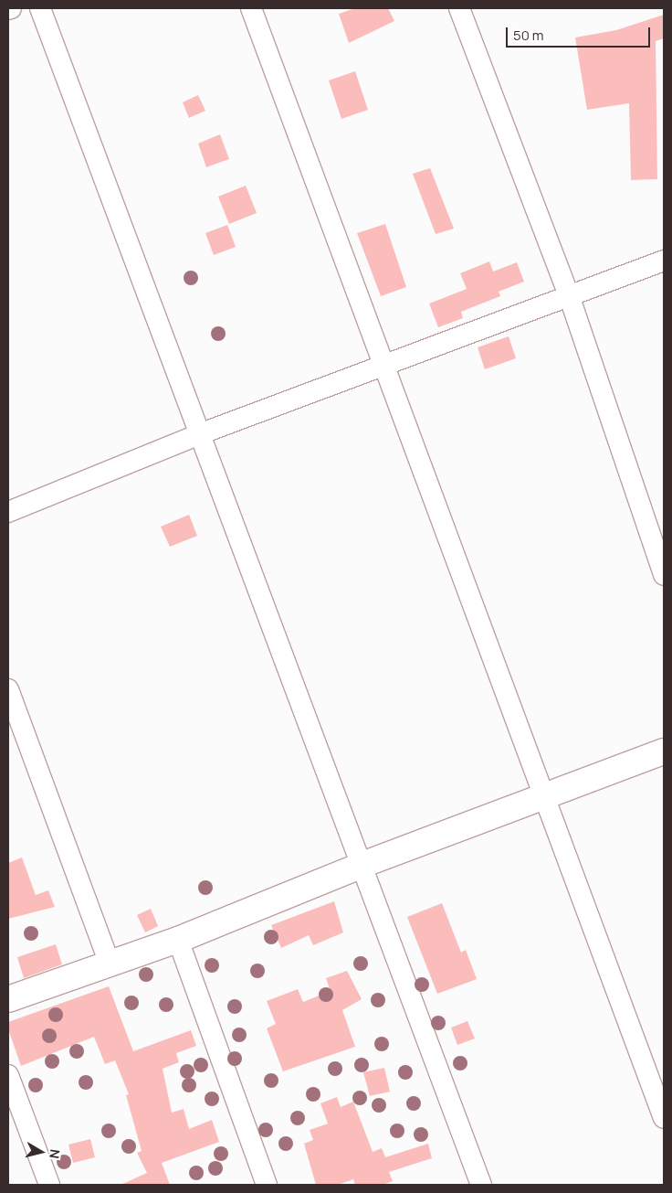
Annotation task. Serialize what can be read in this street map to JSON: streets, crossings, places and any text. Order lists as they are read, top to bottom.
{
  "scale_bar": "50 m",
  "north": "right"
}
